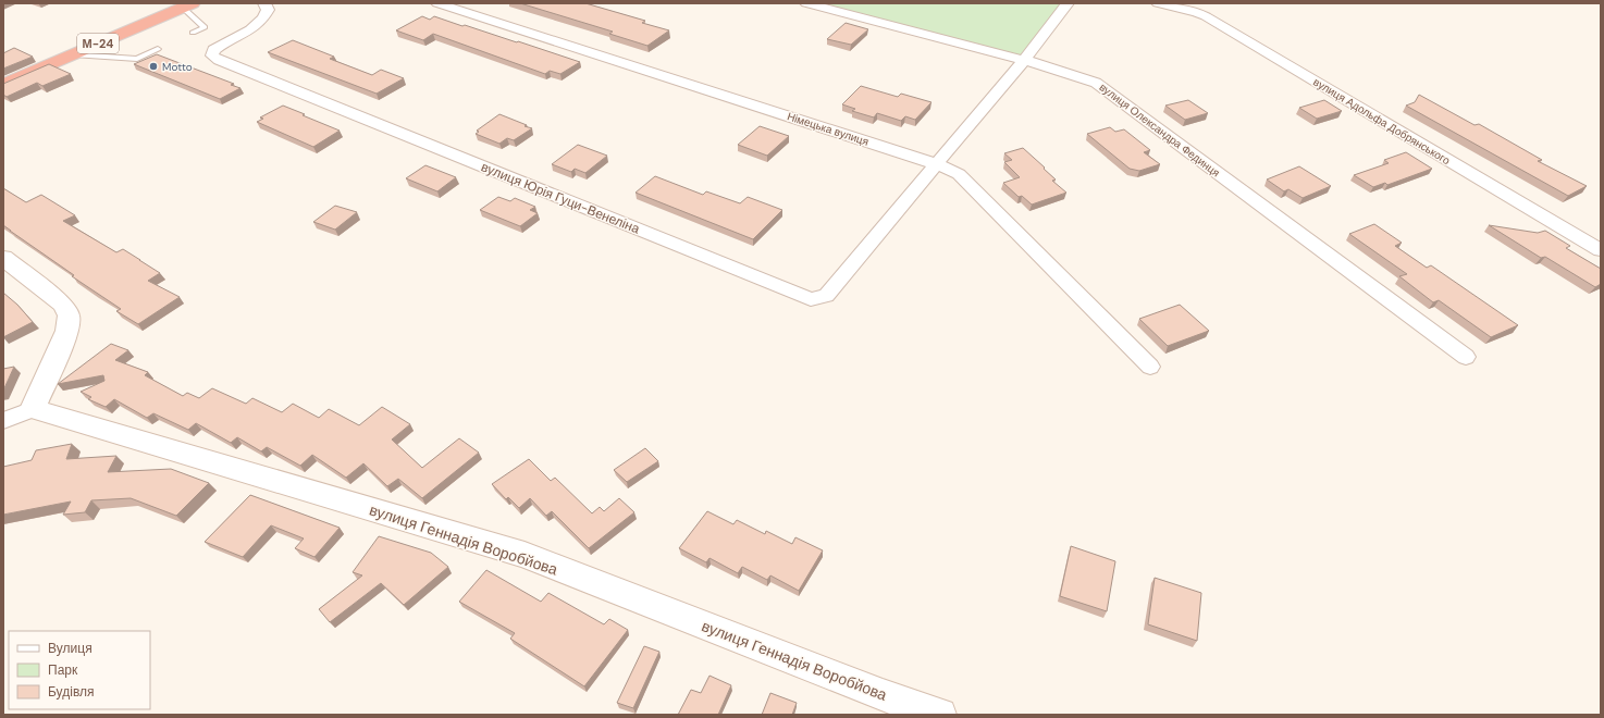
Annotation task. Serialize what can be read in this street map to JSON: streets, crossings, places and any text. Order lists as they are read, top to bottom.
{
  "streets": {
    "highway": ["М-24"],
    "street": [
      "вулиця Адольфа Добрянського",
      "Німецька вулиця",
      "вулиця Олександра Фединця",
      "вулиця Юрія Гуци-Венеліна",
      "вулиця Геннадія Воробйова"
    ]
  },
  "crossings": [
    ["Німецька вулиця", "вулиця Юрія Гуци-Венеліна"]
  ],
  "places": ["Motto"],
  "legend": ["Вулиця", "Парк", "Будівля"]
}
